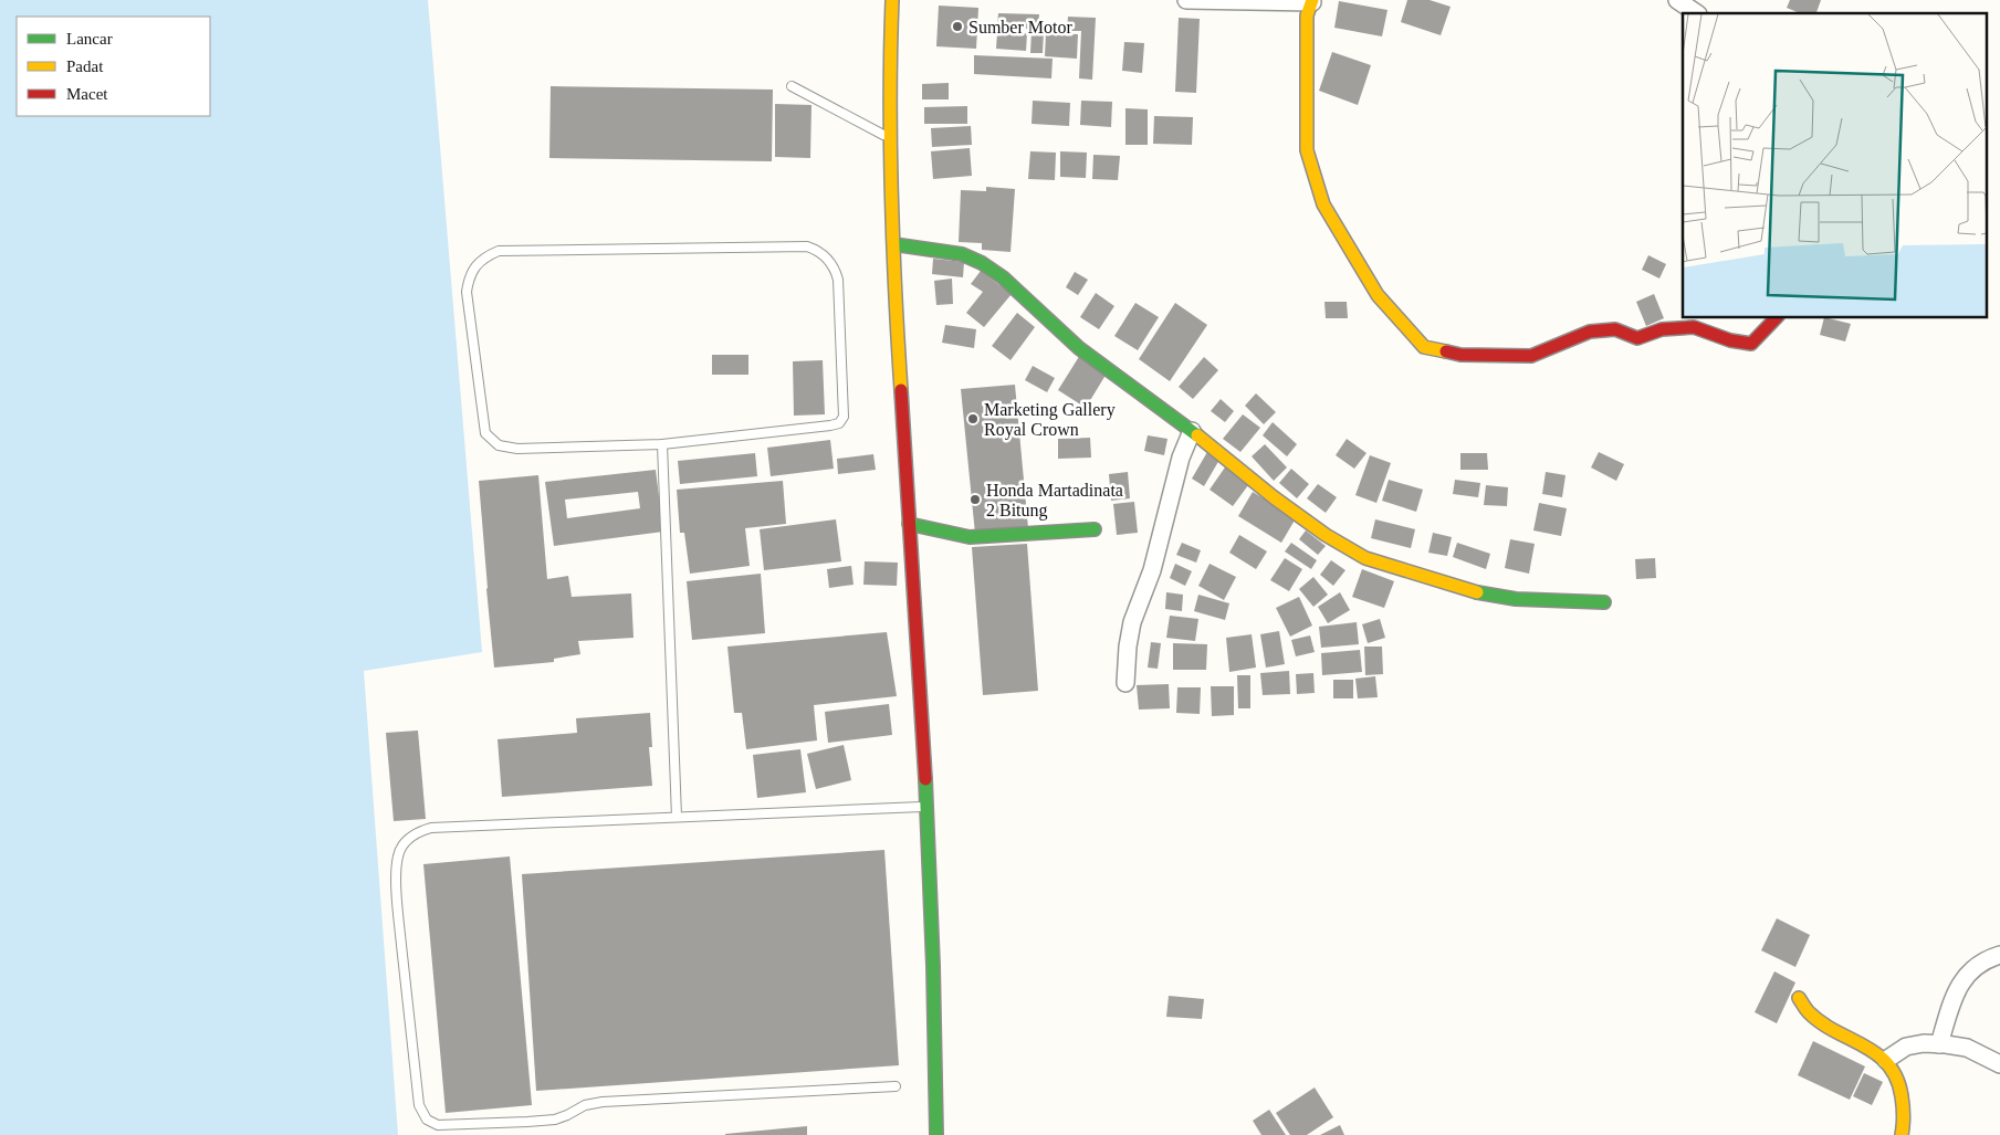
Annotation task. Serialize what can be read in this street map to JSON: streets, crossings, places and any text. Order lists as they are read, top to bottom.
{
  "places": ["Sumber Motor", "Marketing Gallery Royal Crown", "Honda Martadinata 2 Bitung"],
  "legend": ["Lancar", "Padat", "Macet"]
}
